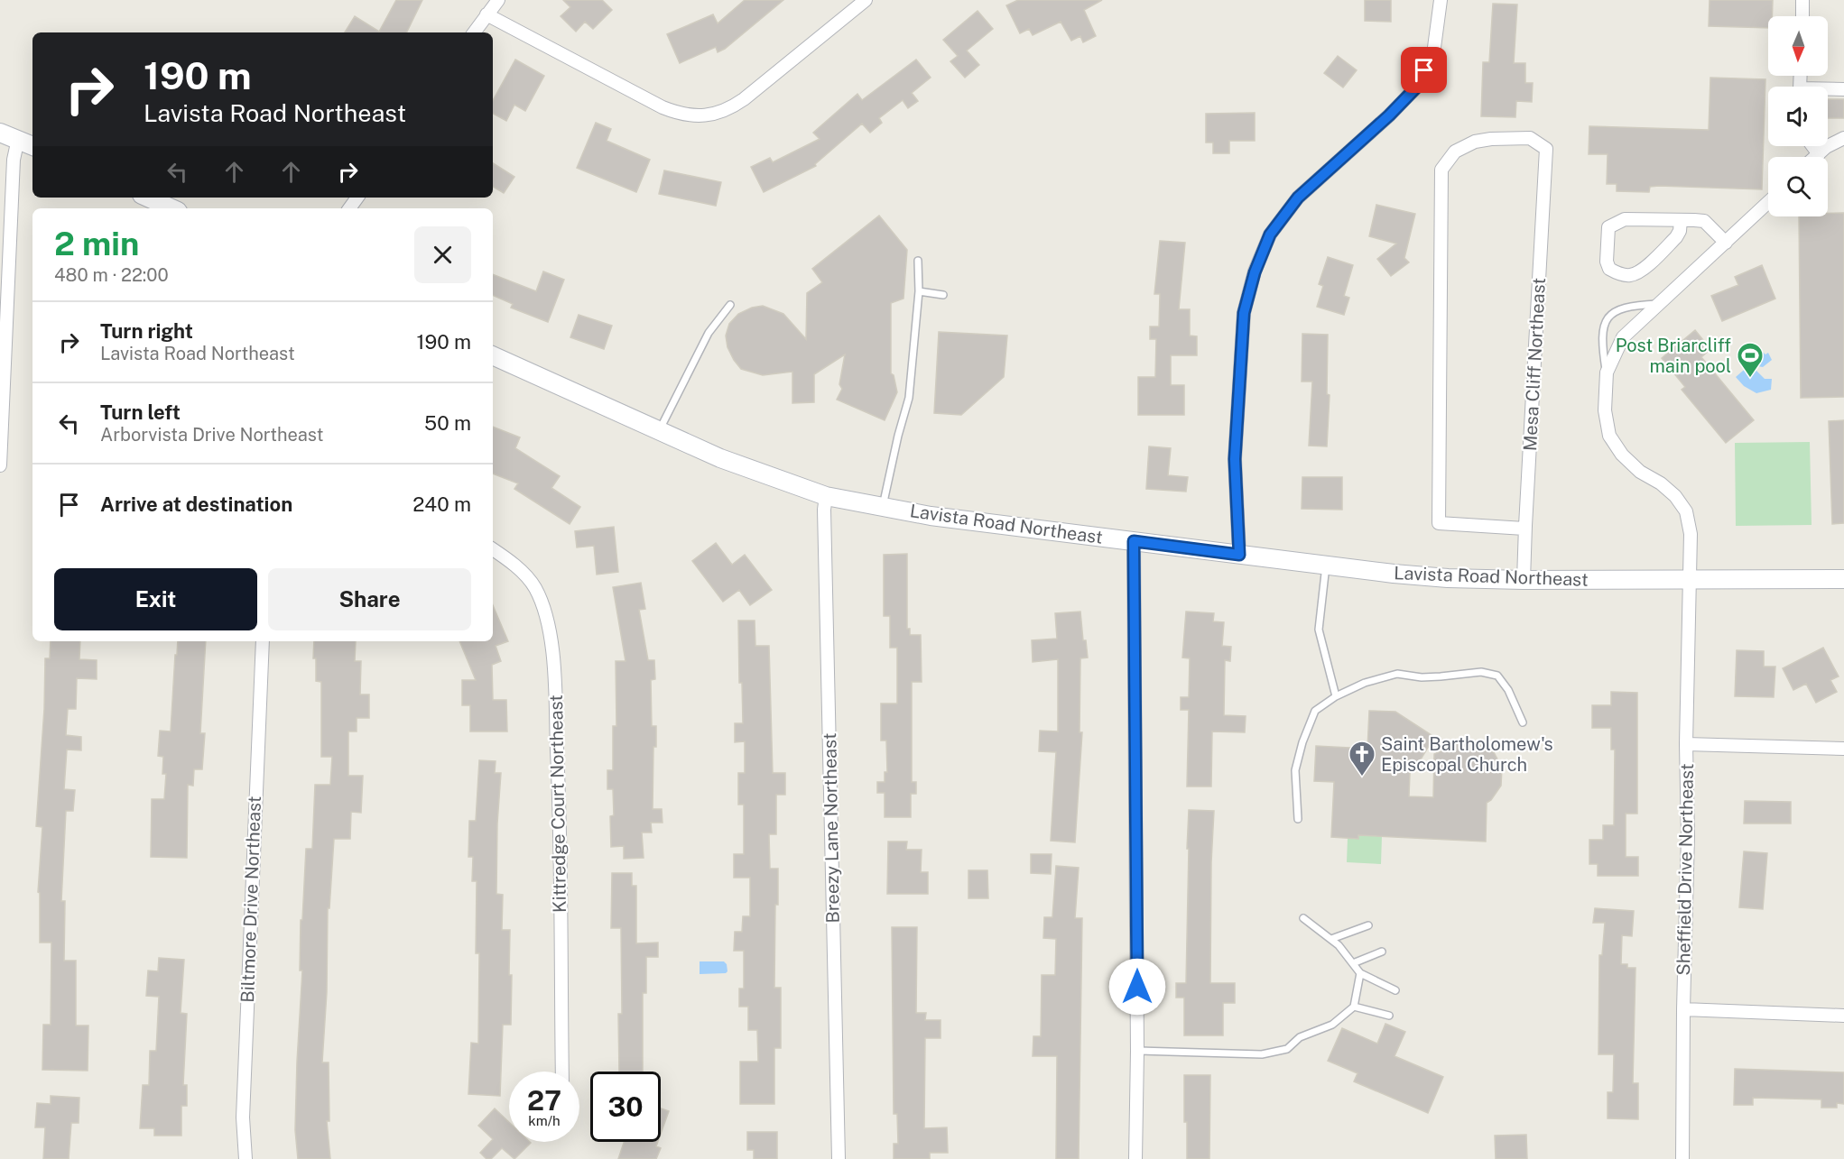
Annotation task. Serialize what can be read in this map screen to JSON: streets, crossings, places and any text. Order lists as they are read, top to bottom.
{
  "streets": {
    "main road": ["Lavista Road Northeast"],
    "street": [
      "Mesa Cliff Northeast",
      "Kittredge Court Northeast",
      "Breezy Lane Northeast",
      "Sheffield Drive Northeast",
      "Biltmore Drive Northeast"
    ]
  },
  "crossings": [
    ["Mesa Cliff Northeast", "Lavista Road Northeast"],
    ["Lavista Road Northeast", "Breezy Lane Northeast"],
    ["Lavista Road Northeast", "Sheffield Drive Northeast"]
  ],
  "places": {
    "sports": ["Post Briarcliff main pool"],
    "church": ["Saint Bartholomew's Episcopal Church"]
  },
  "north": "bottom",
  "page": {
    "turn": ["190 m", "Lavista Road Northeast"],
    "heading": ["2 min", "480 m · 22:00"],
    "list": [
      {
        "name": "Turn right",
        "note": "Lavista Road Northeast",
        "value": "190 m"
      },
      {
        "name": "Turn left",
        "note": "Arborvista Drive Northeast",
        "value": "50 m"
      },
      {
        "name": "Arrive at destination",
        "value": "240 m"
      }
    ],
    "buttons": ["Exit", "Share"],
    "speed": "27 km/h",
    "limit": "30"
  }
}
